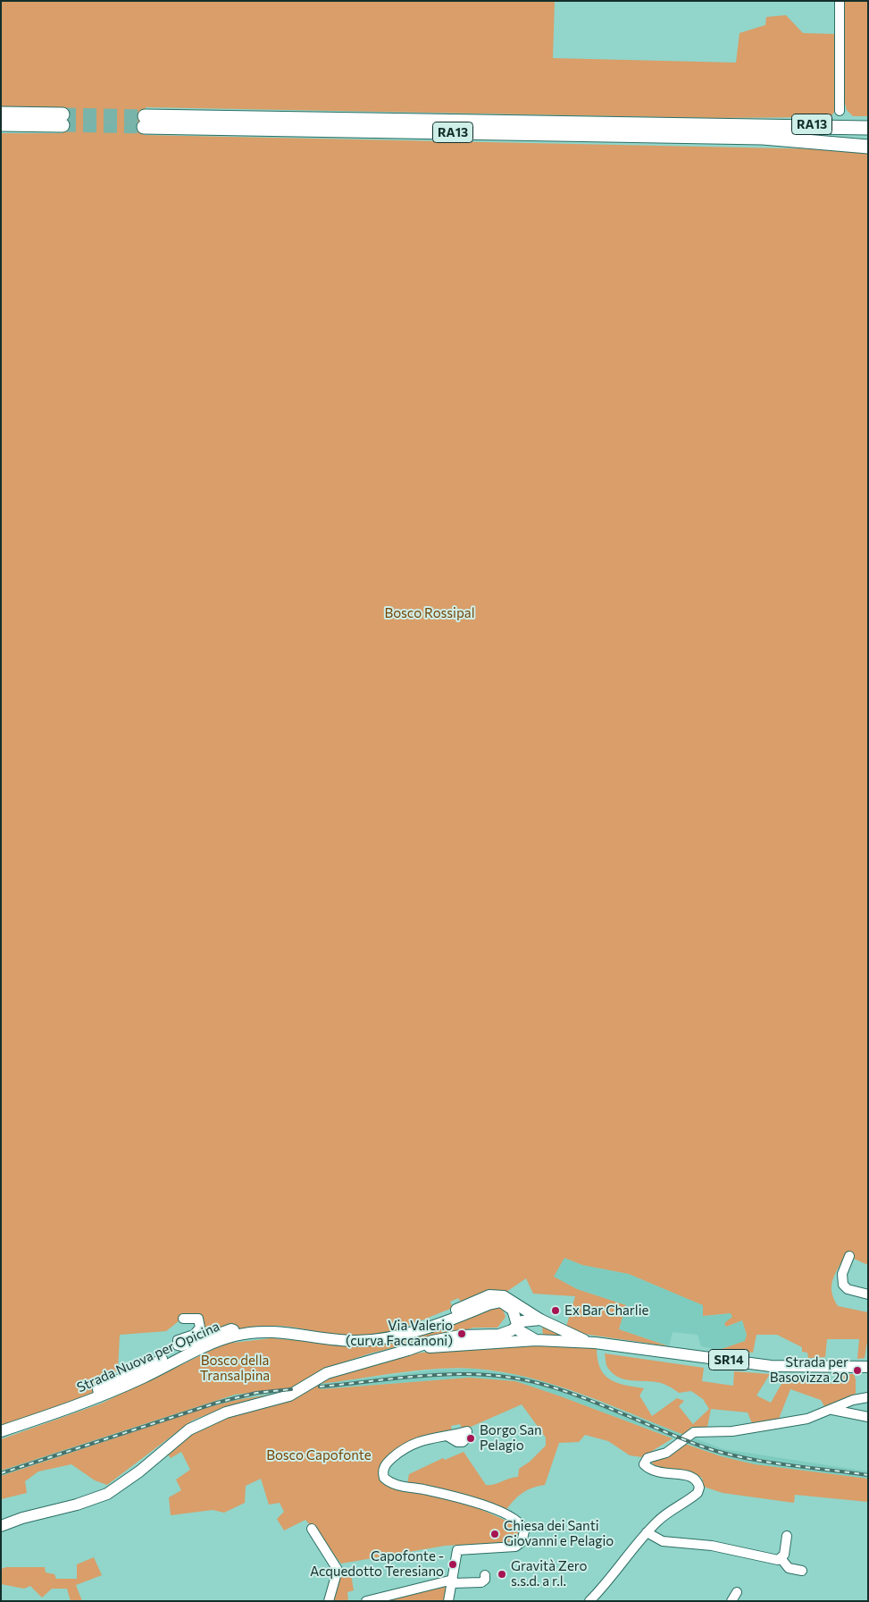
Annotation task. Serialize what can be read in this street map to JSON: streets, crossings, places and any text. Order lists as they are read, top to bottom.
{
  "streets": {
    "highway": ["RA13"],
    "main road": ["Strada Nuova per Opicina", "SR14"]
  },
  "parks": ["Bosco Rossipal", "Bosco della Transalpina", "Bosco Capofonte"],
  "places": [
    "Ex Bar Charlie",
    "Via Valerio (curva Faccanoni)",
    "Strada per Basovizza 20",
    "Borgo San Pelagio",
    "Chiesa dei Santi Giovanni e Pelagio",
    "Capofonte - Acquedotto Teresiano",
    "Gravità Zero s.s.d. a r.l."
  ]
}
